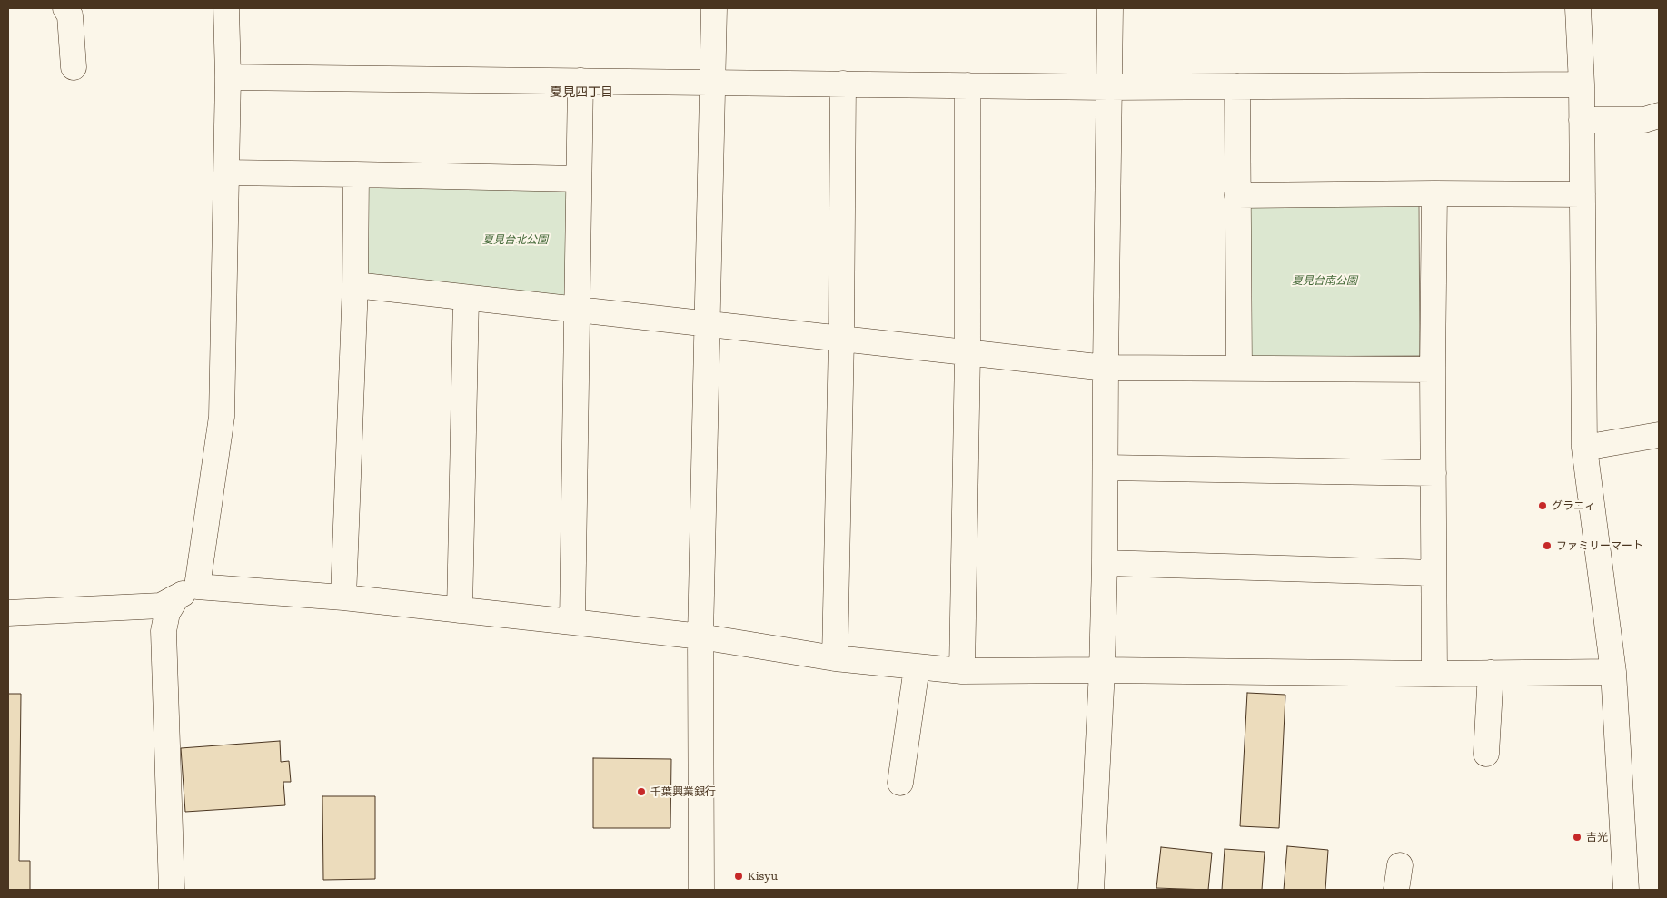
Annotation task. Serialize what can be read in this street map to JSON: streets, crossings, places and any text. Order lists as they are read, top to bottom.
{
  "districts": ["夏見四丁目"],
  "parks": ["夏見台北公園", "夏見台南公園"],
  "places": [
    "グラニィ",
    "ファミリーマート",
    "千葉興業銀行",
    "吉光",
    "Kisyu"
  ]
}
